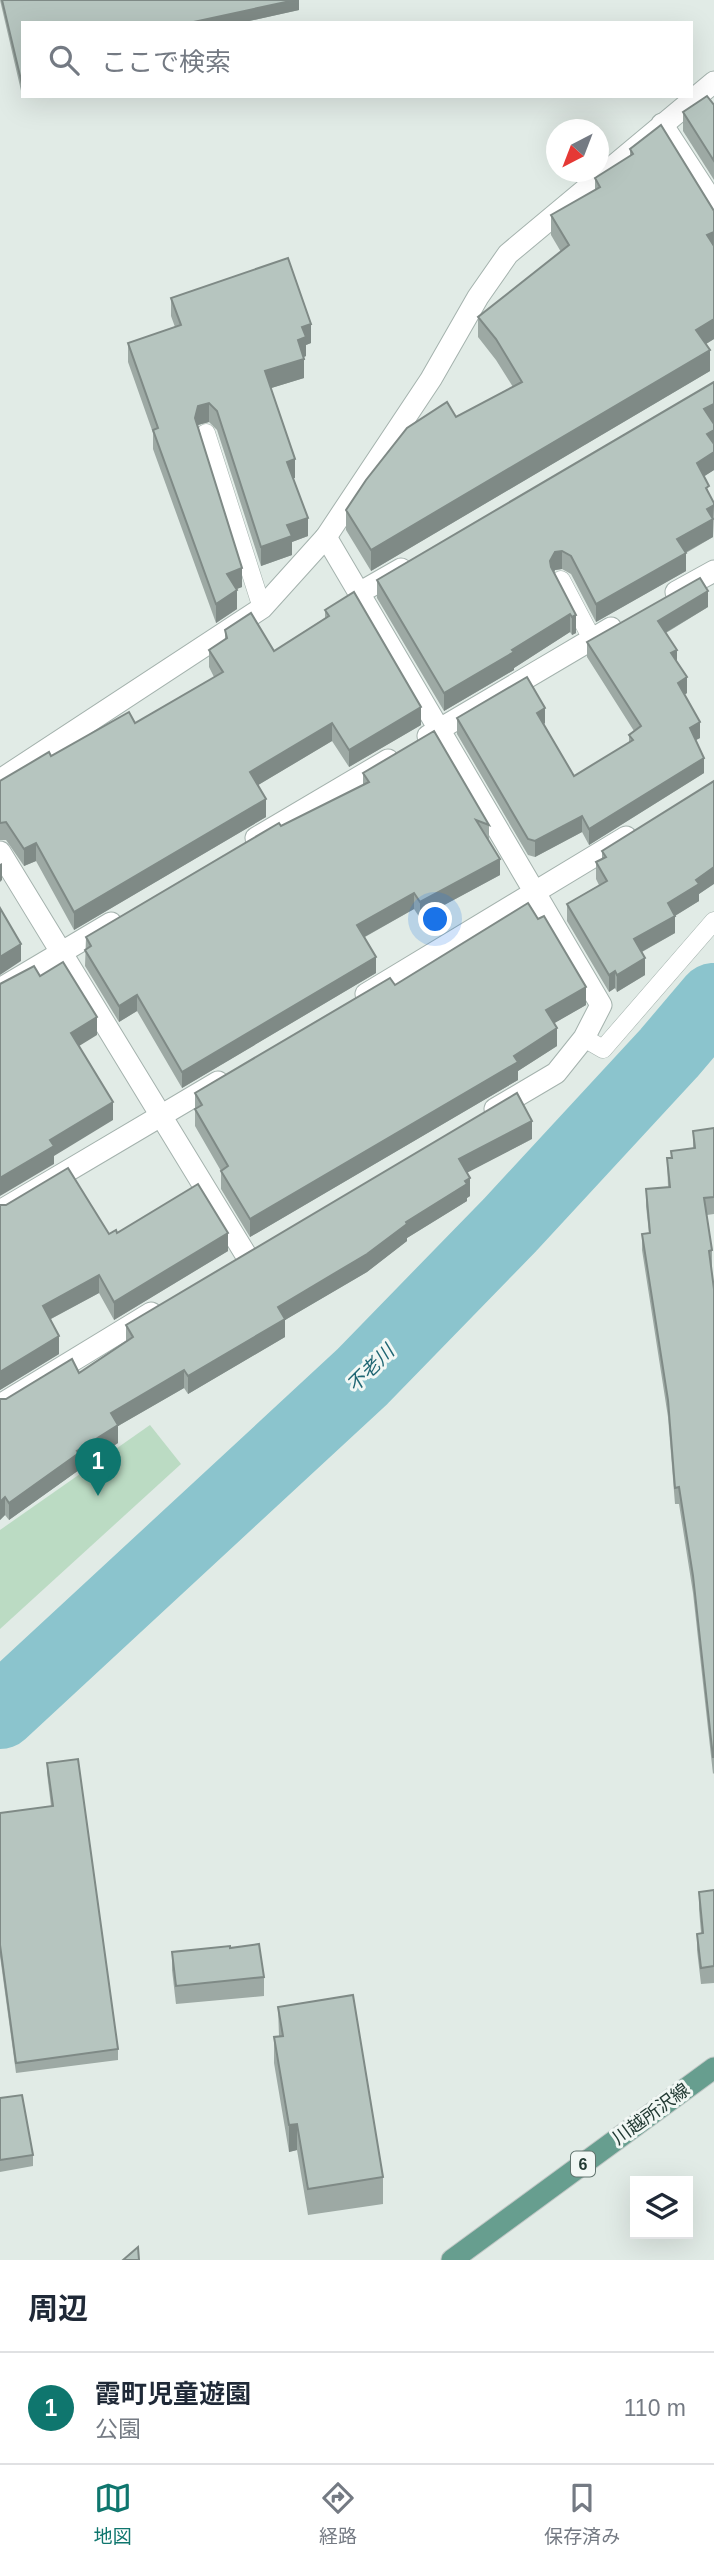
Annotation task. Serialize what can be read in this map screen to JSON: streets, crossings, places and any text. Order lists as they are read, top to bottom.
{
  "streets": {
    "main road": ["川越所沢線", "6"]
  },
  "water": ["不老川"],
  "north": "bottom left",
  "page": {
    "search": "ここで検索",
    "pins": "1",
    "heading": "周辺",
    "list": [
      {
        "mark": "1",
        "name": "霞町児童遊園",
        "note": "公園",
        "value": "110 m"
      }
    ],
    "nav": ["地図", "経路", "保存済み"]
  }
}
